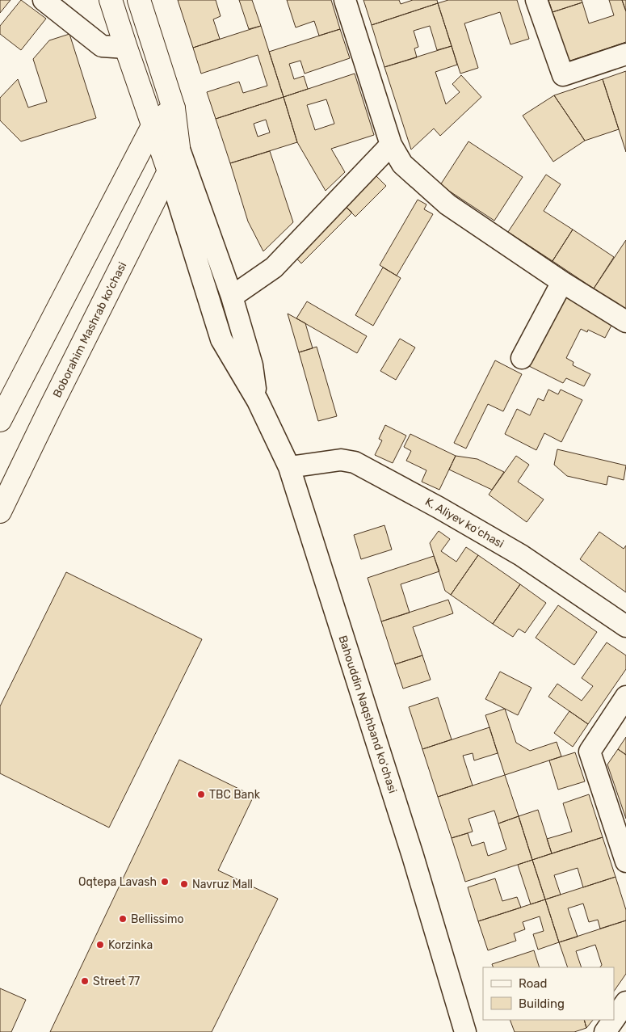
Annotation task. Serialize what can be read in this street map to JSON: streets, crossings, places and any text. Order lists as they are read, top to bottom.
{
  "streets": {
    "main road": ["Boborahim Mashrab ko'chasi"],
    "street": ["K. Aliyev koʻchasi", "Bahouddin Naqshband koʻchasi"]
  },
  "crossings": [
    ["K. Aliyev koʻchasi", "Bahouddin Naqshband koʻchasi"]
  ],
  "places": [
    "TBC Bank",
    "Oqtepa Lavash",
    "Navruz Mall",
    "Bellissimo",
    "Korzinka",
    "Street 77"
  ],
  "legend": ["Road", "Building"]
}
